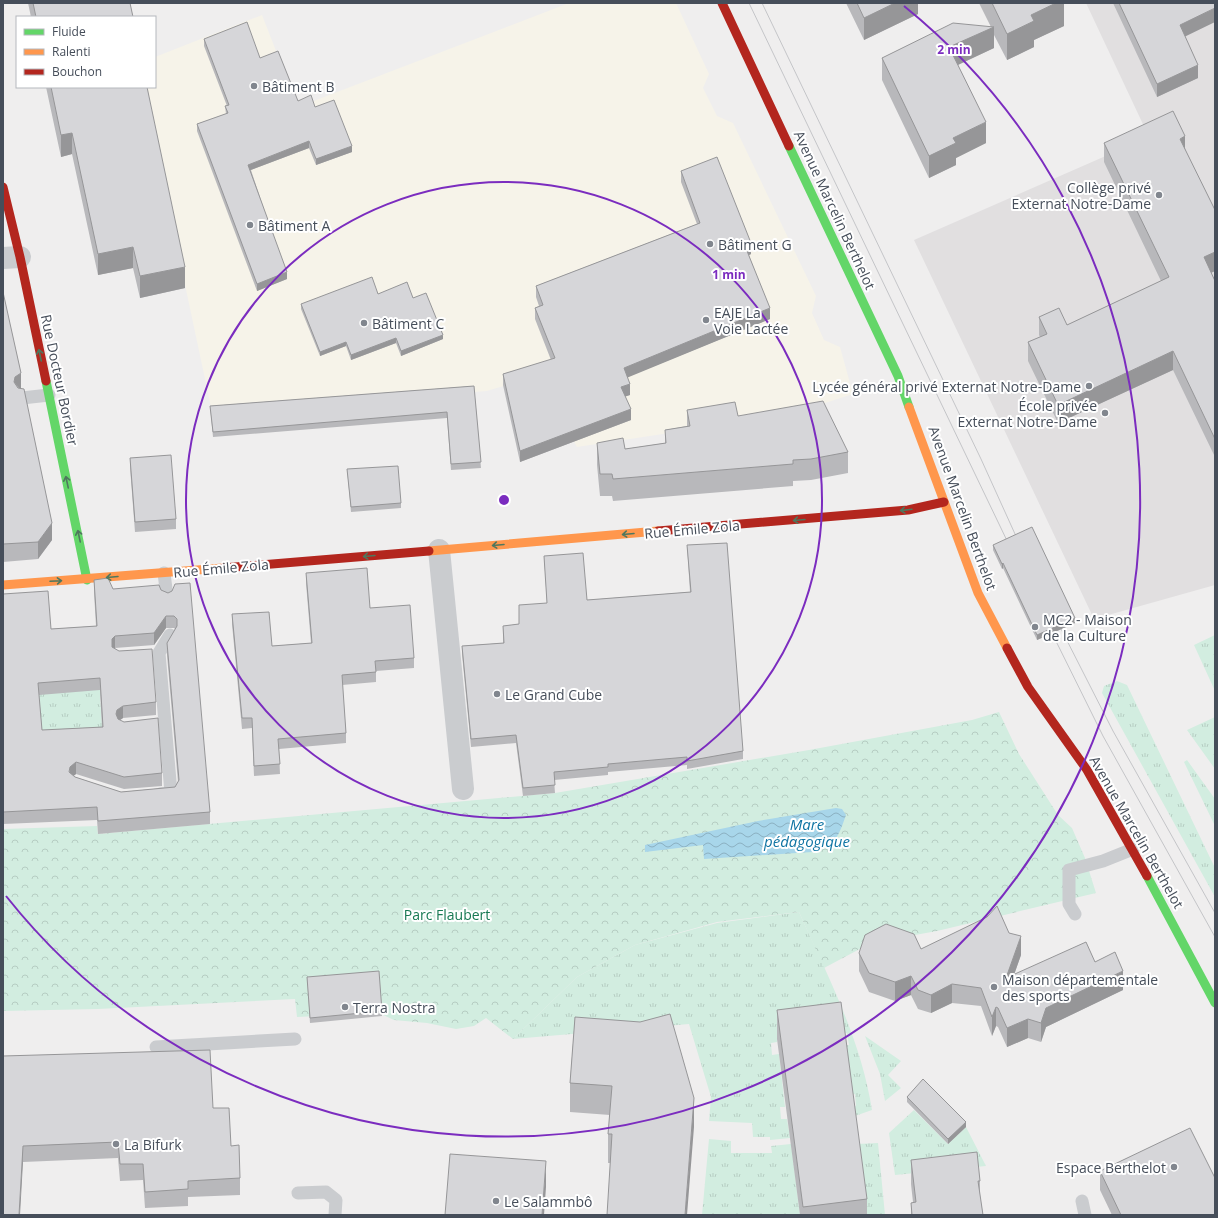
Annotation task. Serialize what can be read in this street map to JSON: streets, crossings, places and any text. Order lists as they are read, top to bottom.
{
  "streets": {
    "street": ["Avenue Marcelin Berthelot", "Rue Docteur Bordier", "Rue Émile Zola"]
  },
  "crossings": [
    ["Avenue Marcelin Berthelot", "Rue Émile Zola"],
    ["Rue Docteur Bordier", "Rue Émile Zola"]
  ],
  "one_way": ["Rue Docteur Bordier", "Rue Émile Zola"],
  "water": ["Mare pédagogique"],
  "parks": ["Parc Flaubert"],
  "places": [
    "Bâtiment B",
    "Collège privé Externat Notre-Dame",
    "Bâtiment A",
    "Bâtiment G",
    "EAJE La Voie Lactée",
    "Bâtiment C",
    "Lycée général privé Externat Notre-Dame",
    "École privée Externat Notre-Dame",
    "MC2 - Maison de la Culture",
    "Le Grand Cube",
    "Maison départementale des sports",
    "Terra Nostra",
    "La Bifurk",
    "Espace Berthelot",
    "Le Salammbô"
  ],
  "legend": ["Fluide", "Ralenti", "Bouchon"],
  "rings": ["2 min", "1 min"]
}
